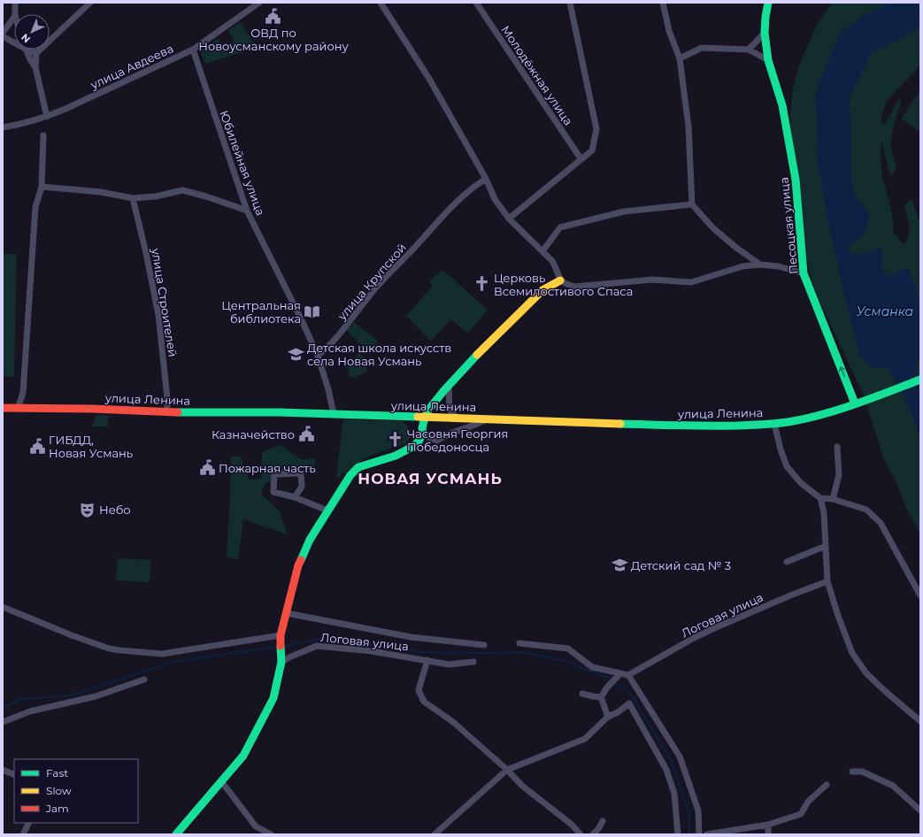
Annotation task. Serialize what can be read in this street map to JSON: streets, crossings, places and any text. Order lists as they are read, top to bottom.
{
  "streets": {
    "street": [
      "улица Авдеева",
      "Молодёжная улица",
      "Юбилейная улица",
      "Песоцкая улица",
      "улица Крупской",
      "улица Строителей",
      "улица Ленина",
      "Логовая улица"
    ]
  },
  "crossings": [
    ["улица Авдеева", "Юбилейная улица"],
    ["Юбилейная улица", "улица Крупской"],
    ["Песоцкая улица", "улица Ленина"],
    ["улица Строителей", "улица Ленина"]
  ],
  "districts": ["НОВАЯ УСМАНЬ"],
  "water": ["Усманка"],
  "places": {
    "public building": [
      "ОВД по Новоусманскому району",
      "Казначейство",
      "ГИБДД, Новая Усмань",
      "Пожарная часть"
    ],
    "church": ["Церковь Всемилостивого Спаса", "Часовня Георгия Победоносца"],
    "library": ["Центральная библиотека"],
    "school or university": ["Детская школа искусств села Новая Усмань", "Детский сад № 3"],
    "theatre": ["Небо"]
  },
  "legend": ["Fast", "Slow", "Jam"],
  "north": "bottom left"
}
